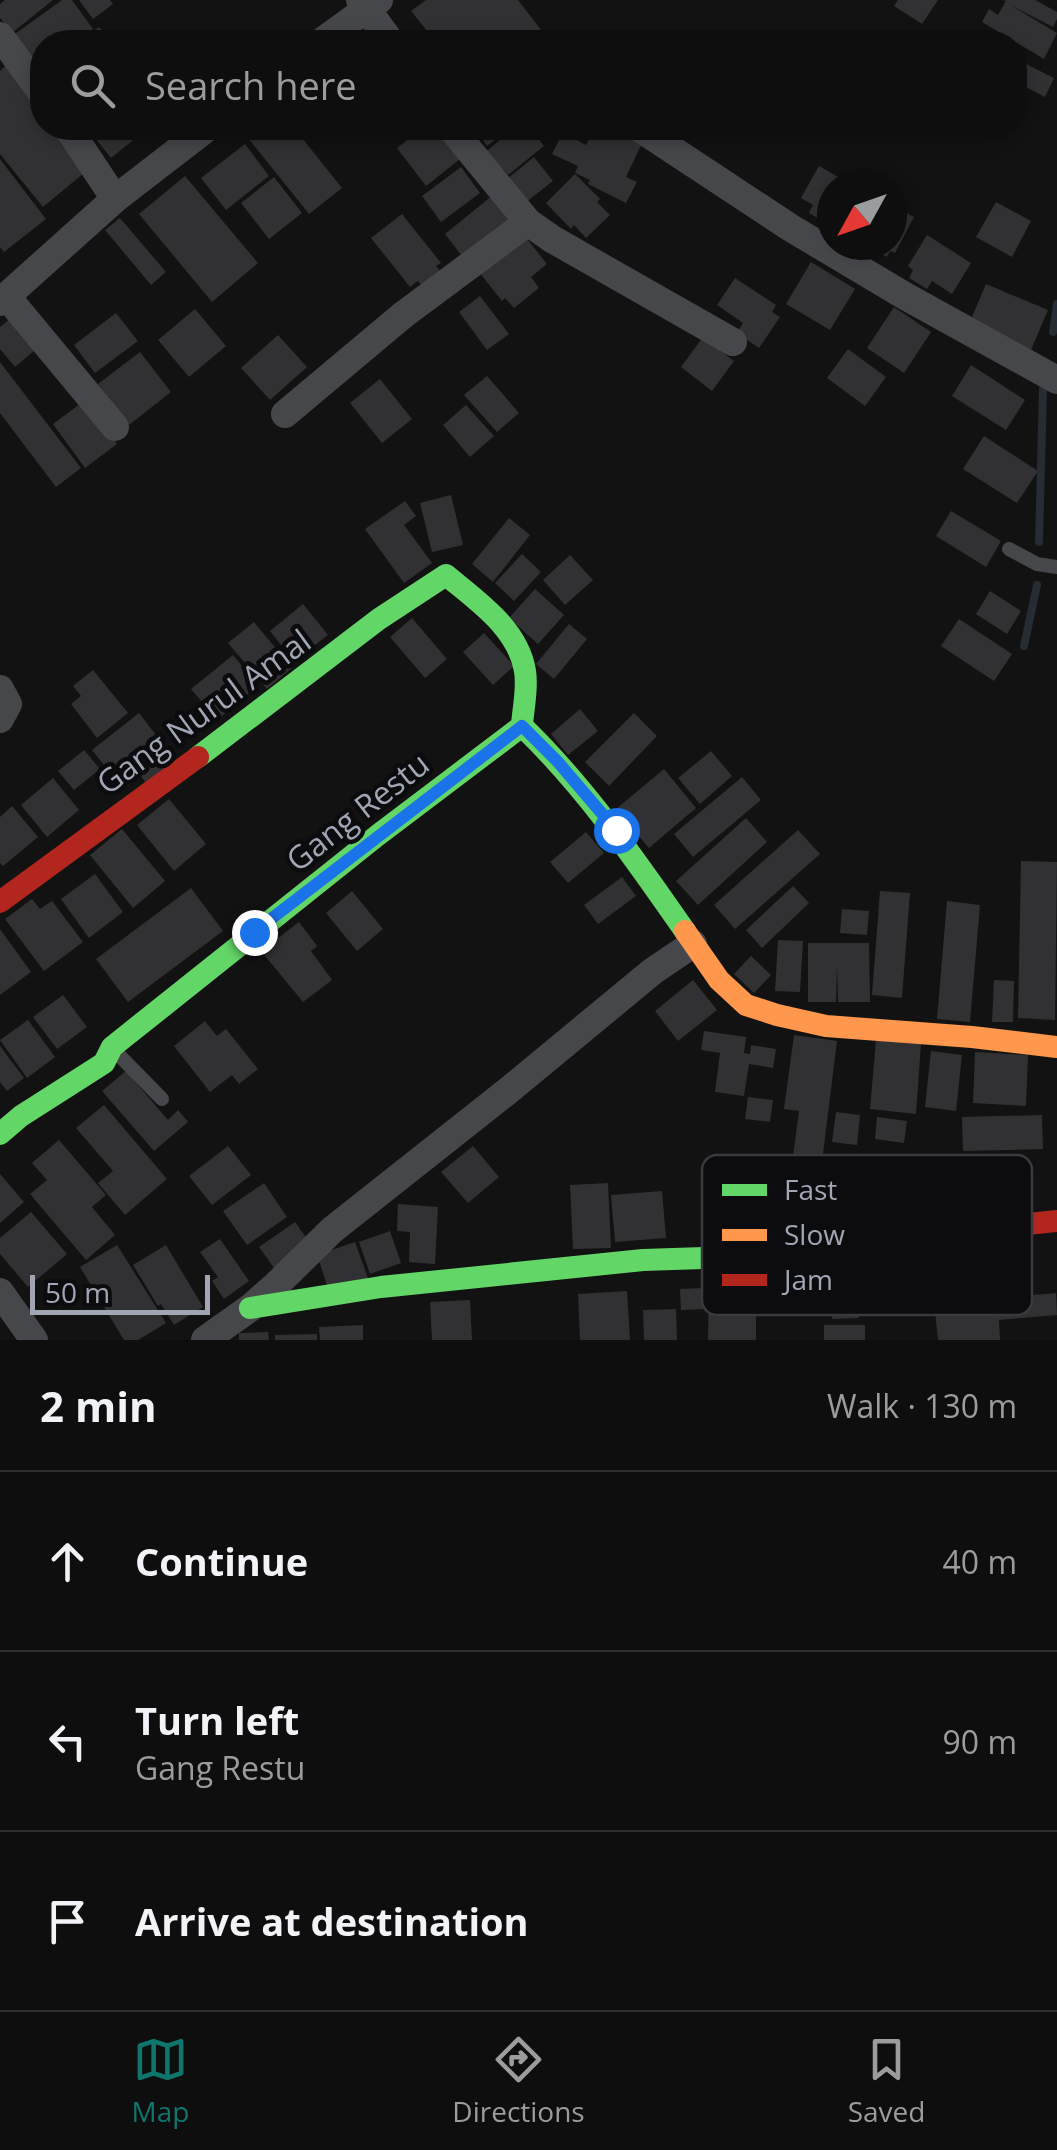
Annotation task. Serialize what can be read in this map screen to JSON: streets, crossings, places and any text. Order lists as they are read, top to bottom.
{
  "streets": {
    "street": ["Gang Nurul Amal", "Gang Restu"]
  },
  "crossings": [
    ["Gang Nurul Amal", "Gang Restu"]
  ],
  "legend": ["Fast", "Slow", "Jam"],
  "scale_bar": "50 m",
  "north": "bottom left",
  "page": {
    "search": "Search here",
    "scale": "50 m",
    "heading": ["2 min", "Walk · 130 m"],
    "list": [
      ["Continue", "40 m"],
      ["Turn left", "Gang Restu", "90 m"],
      "Arrive at destination"
    ],
    "nav": ["Map", "Directions", "Saved"]
  }
}
